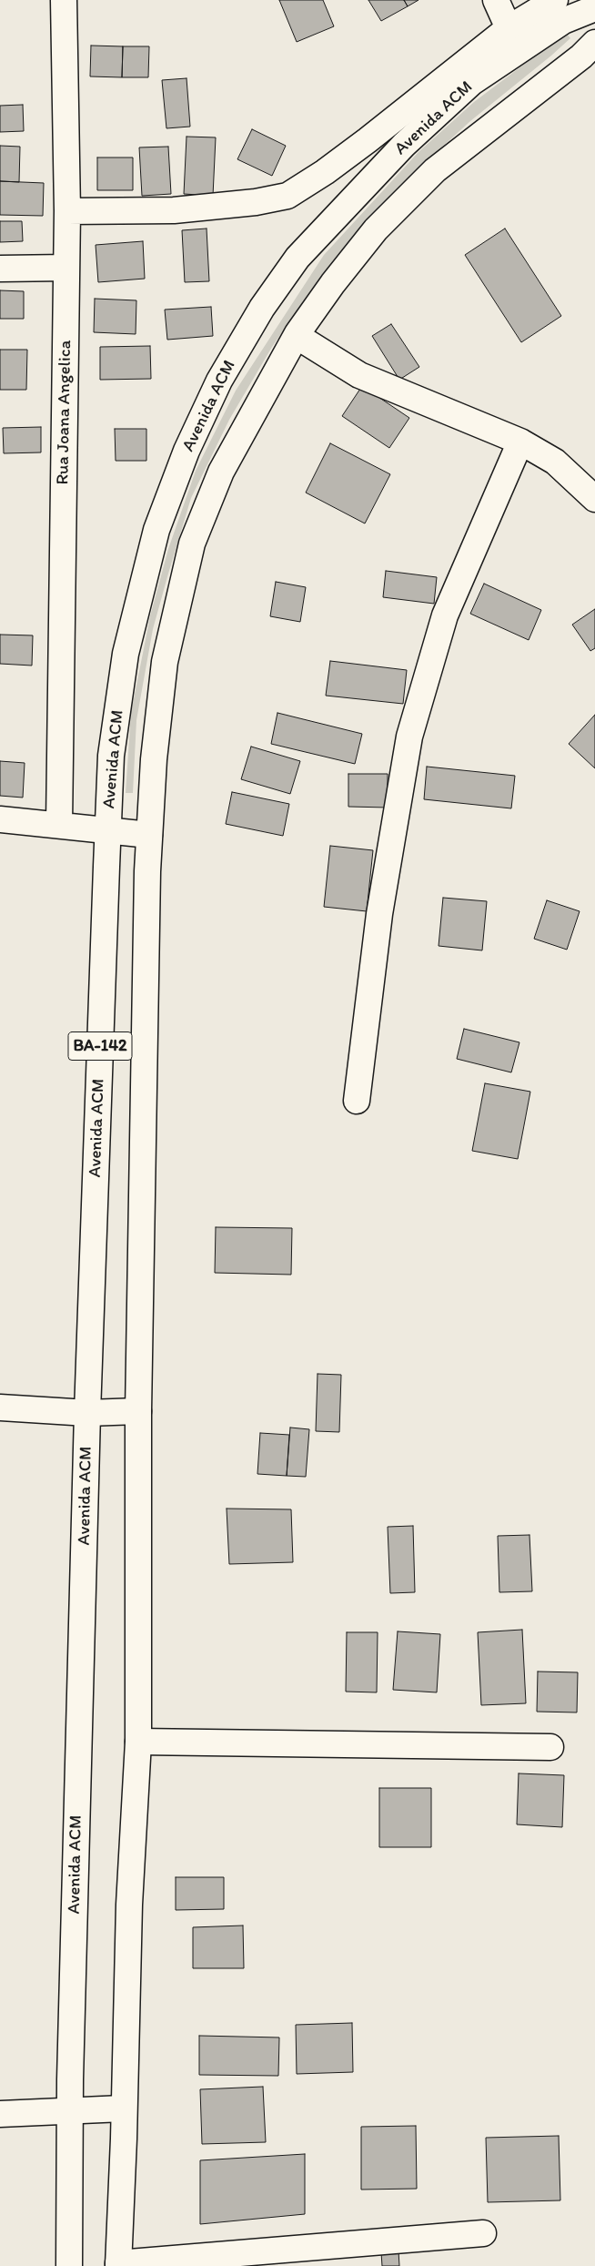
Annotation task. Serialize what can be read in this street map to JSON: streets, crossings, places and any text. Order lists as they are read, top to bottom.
{
  "streets": {
    "main road": ["Avenida ACM", "Rua Joana Angelica", "BA-142"]
  }
}
